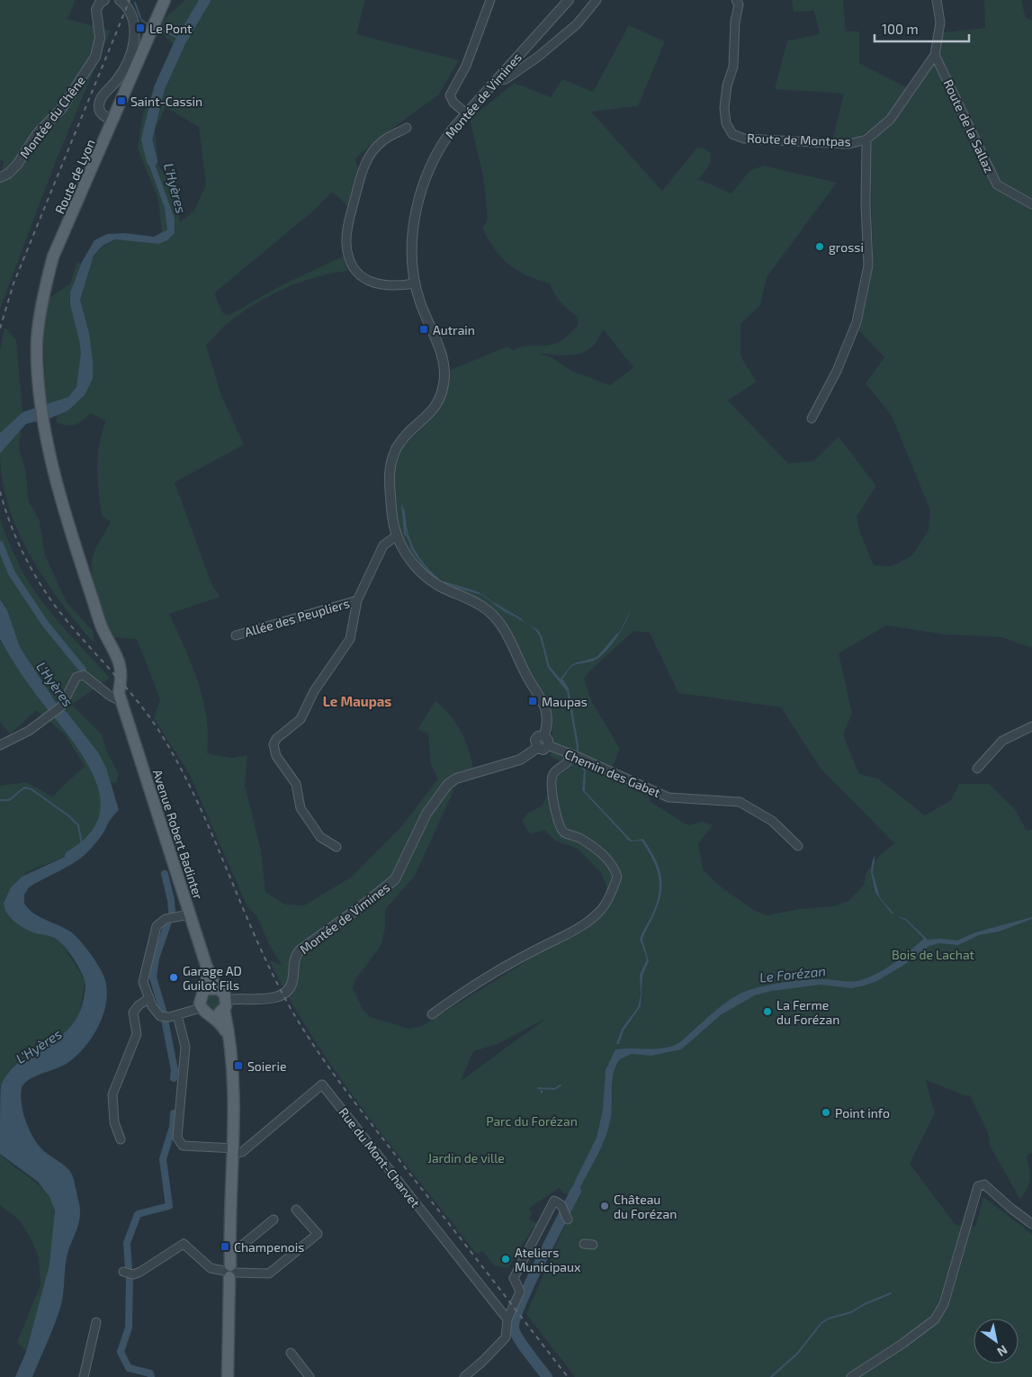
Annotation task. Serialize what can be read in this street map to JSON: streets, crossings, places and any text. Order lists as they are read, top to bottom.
{
  "streets": {
    "main road": ["Route de Lyon", "Avenue Robert Badinter"],
    "street": [
      "Montée de Vimines",
      "Montée du Chêne",
      "Route de la Sallaz",
      "Route de Montpas",
      "Allée des Peupliers",
      "Chemin des Gabet",
      "Rue du Mont-Charvet"
    ]
  },
  "crossings": [
    ["Montée de Vimines", "Chemin des Gabet"],
    ["Montée de Vimines", "Avenue Robert Badinter"],
    ["Route de la Sallaz", "Route de Montpas"],
    ["Route de Lyon", "Avenue Robert Badinter"]
  ],
  "districts": ["Le Maupas"],
  "water": ["L'Hyères", "Le Forézan"],
  "parks": ["Bois de Lachat", "Parc du Forézan", "Jardin de ville"],
  "places": {
    "transit": [
      "Le Pont",
      "Saint-Cassin",
      "Autrain",
      "Maupas",
      "Soierie",
      "Champenois"
    ],
    "other": [
      "grossi",
      "Garage AD Guilot Fils",
      "La Ferme du Forézan",
      "Point info",
      "Château du Forézan",
      "Ateliers Municipaux"
    ]
  },
  "scale_bar": "100 m",
  "north": "bottom right"
}
